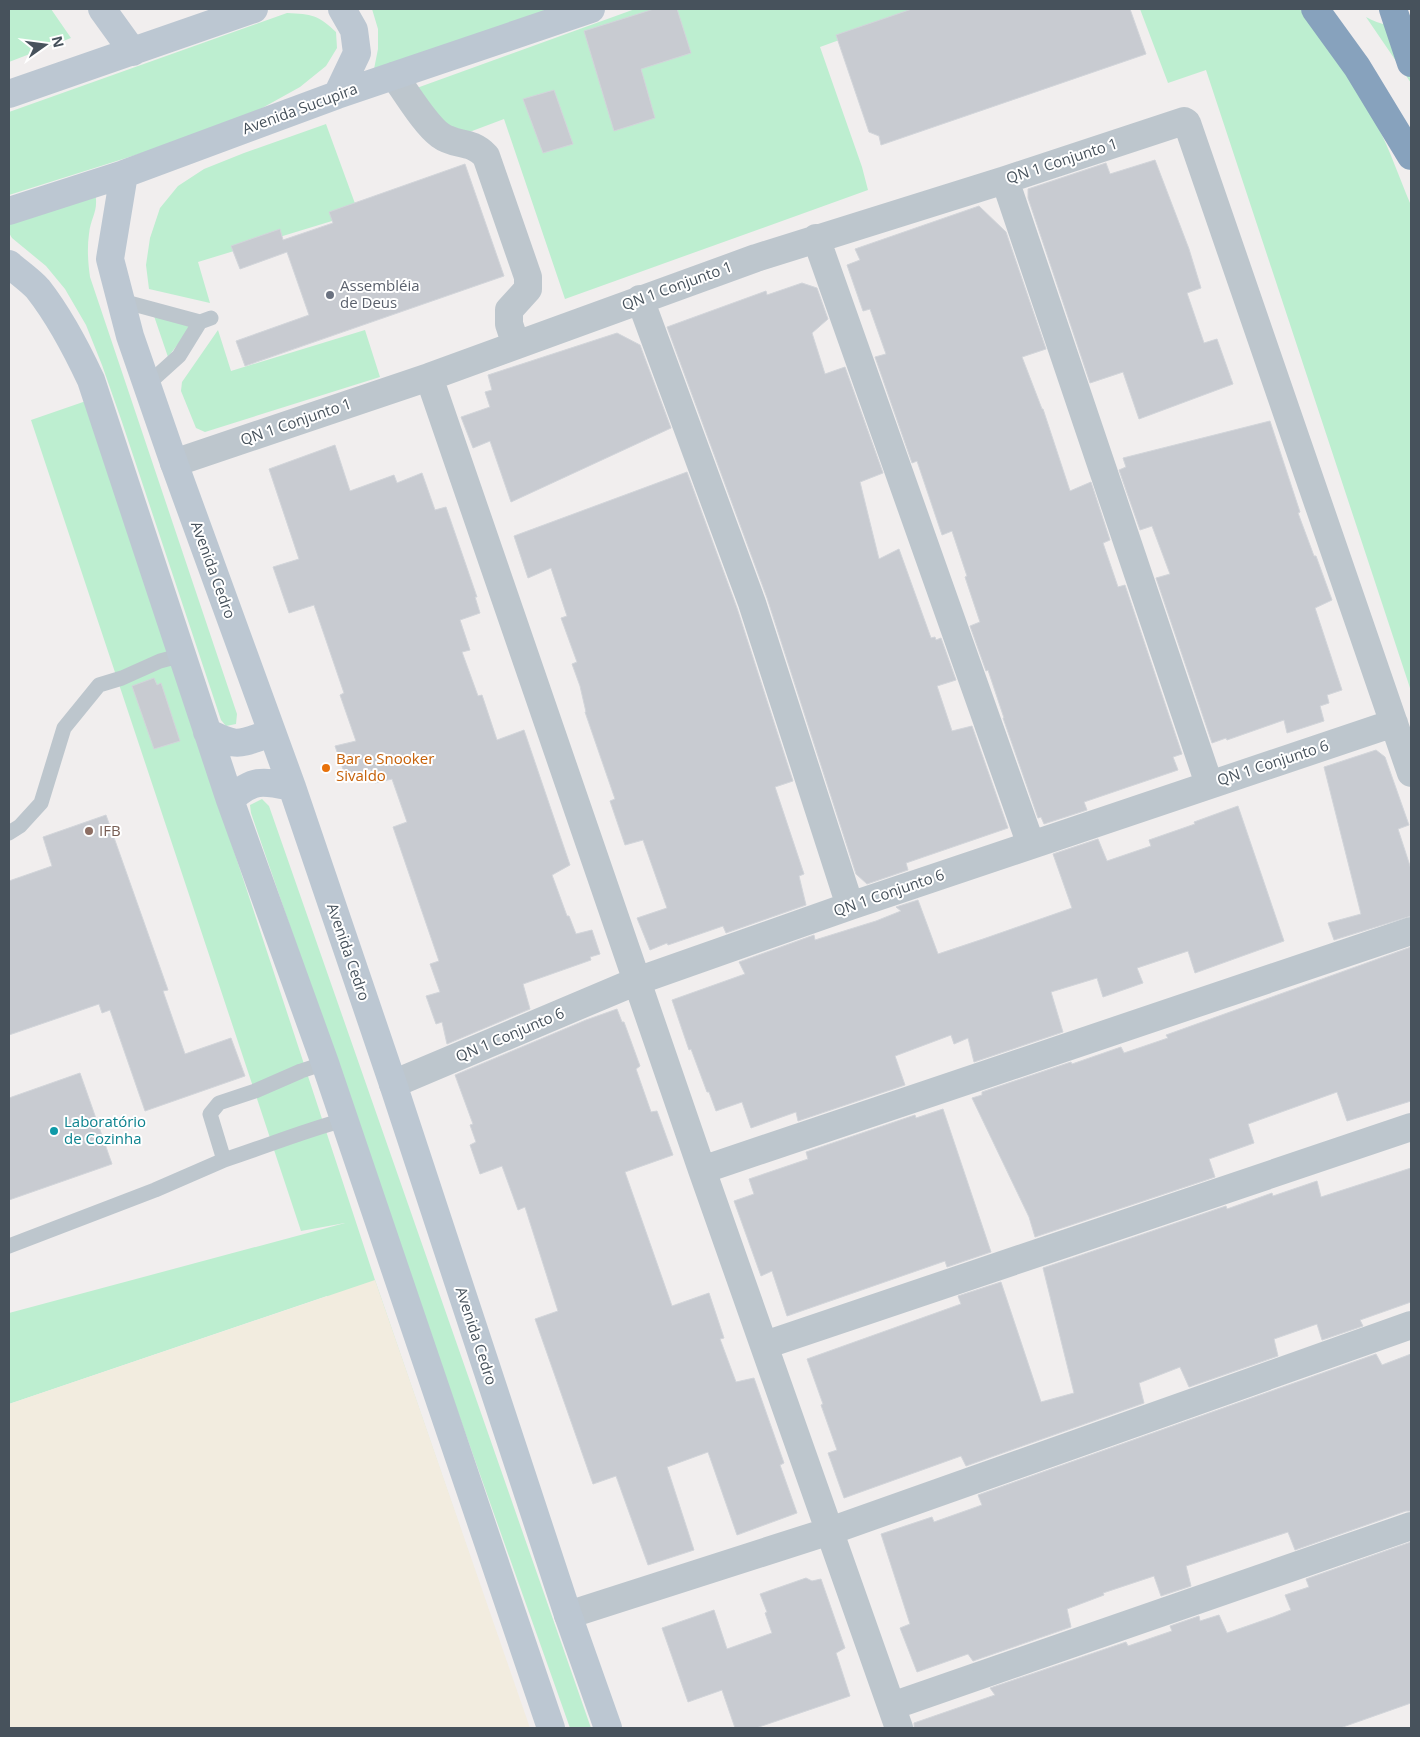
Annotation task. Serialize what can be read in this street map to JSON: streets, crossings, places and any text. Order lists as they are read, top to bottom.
{
  "streets": {
    "street": [
      "Avenida Sucupira",
      "QN 1 Conjunto 1",
      "Avenida Cedro",
      "QN 1 Conjunto 6"
    ]
  },
  "crossings": [
    ["Avenida Sucupira", "Avenida Cedro"],
    ["QN 1 Conjunto 1", "Avenida Cedro"],
    ["QN 1 Conjunto 1", "QN 1 Conjunto 6"],
    ["Avenida Cedro", "QN 1 Conjunto 6"]
  ],
  "places": [
    "Assembléia de Deus",
    "Bar e Snooker Sivaldo",
    "IFB",
    "Laboratório de Cozinha"
  ],
  "north": "right"
}
